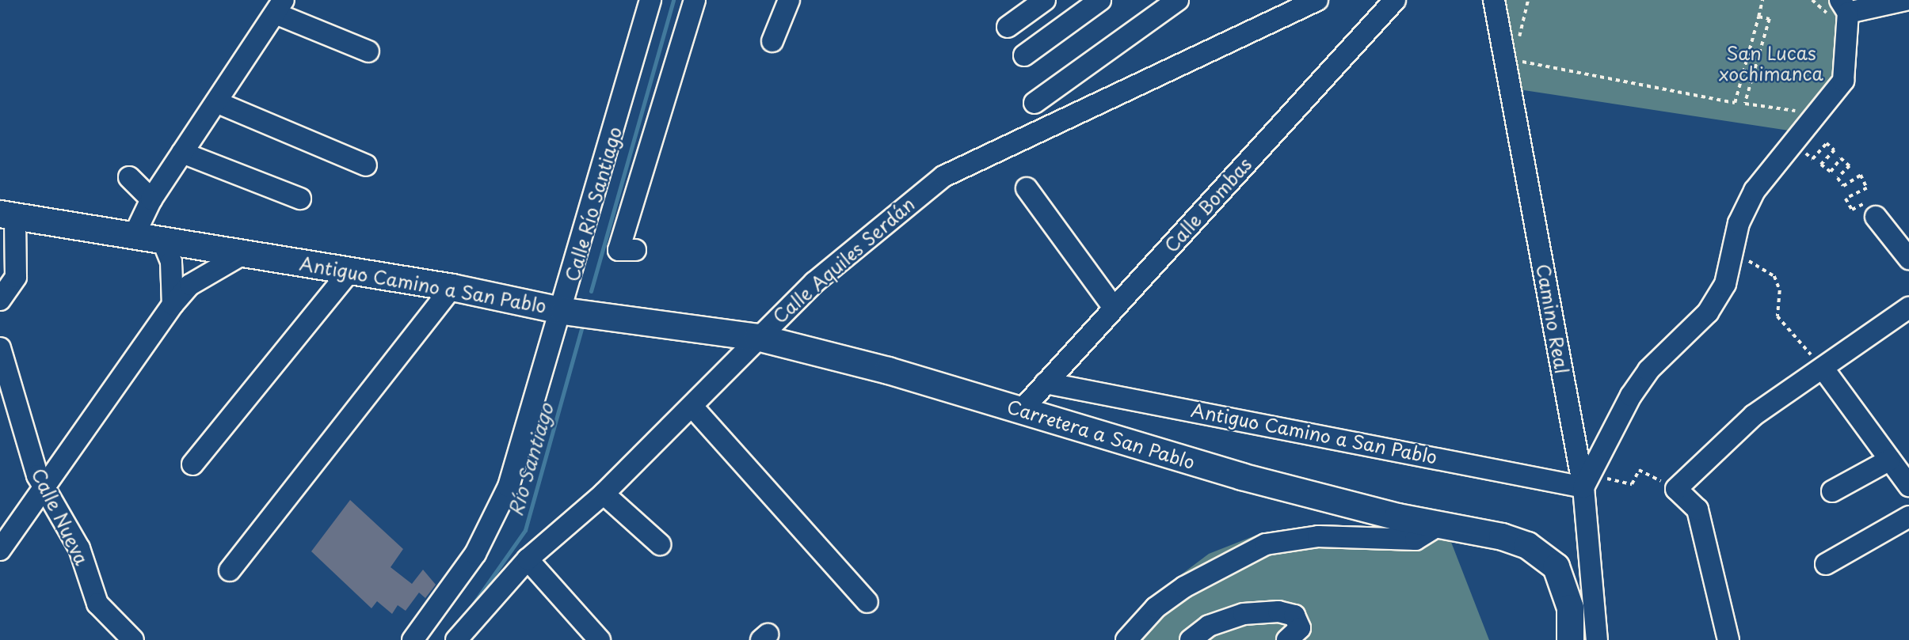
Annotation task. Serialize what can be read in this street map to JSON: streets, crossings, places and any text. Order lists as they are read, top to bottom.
{
  "streets": {
    "main road": ["Antiguo Camino a San Pablo", "Carretera a San Pablo"],
    "street": [
      "Calle Río Santiago",
      "Calle Bombas",
      "Calle Aquiles Serdán",
      "Camino Real",
      "Calle Nueva"
    ]
  },
  "crossings": [
    ["Calle Río Santiago", "Antiguo Camino a San Pablo"],
    ["Calle Río Santiago", "Carretera a San Pablo"],
    ["Calle Bombas", "Antiguo Camino a San Pablo"],
    ["Calle Bombas", "Carretera a San Pablo"],
    ["Calle Aquiles Serdán", "Carretera a San Pablo"],
    ["Antiguo Camino a San Pablo", "Camino Real"],
    ["Antiguo Camino a San Pablo", "Carretera a San Pablo"]
  ],
  "water": ["Río Santiago"],
  "parks": ["San Lucas xochimanca"]
}
